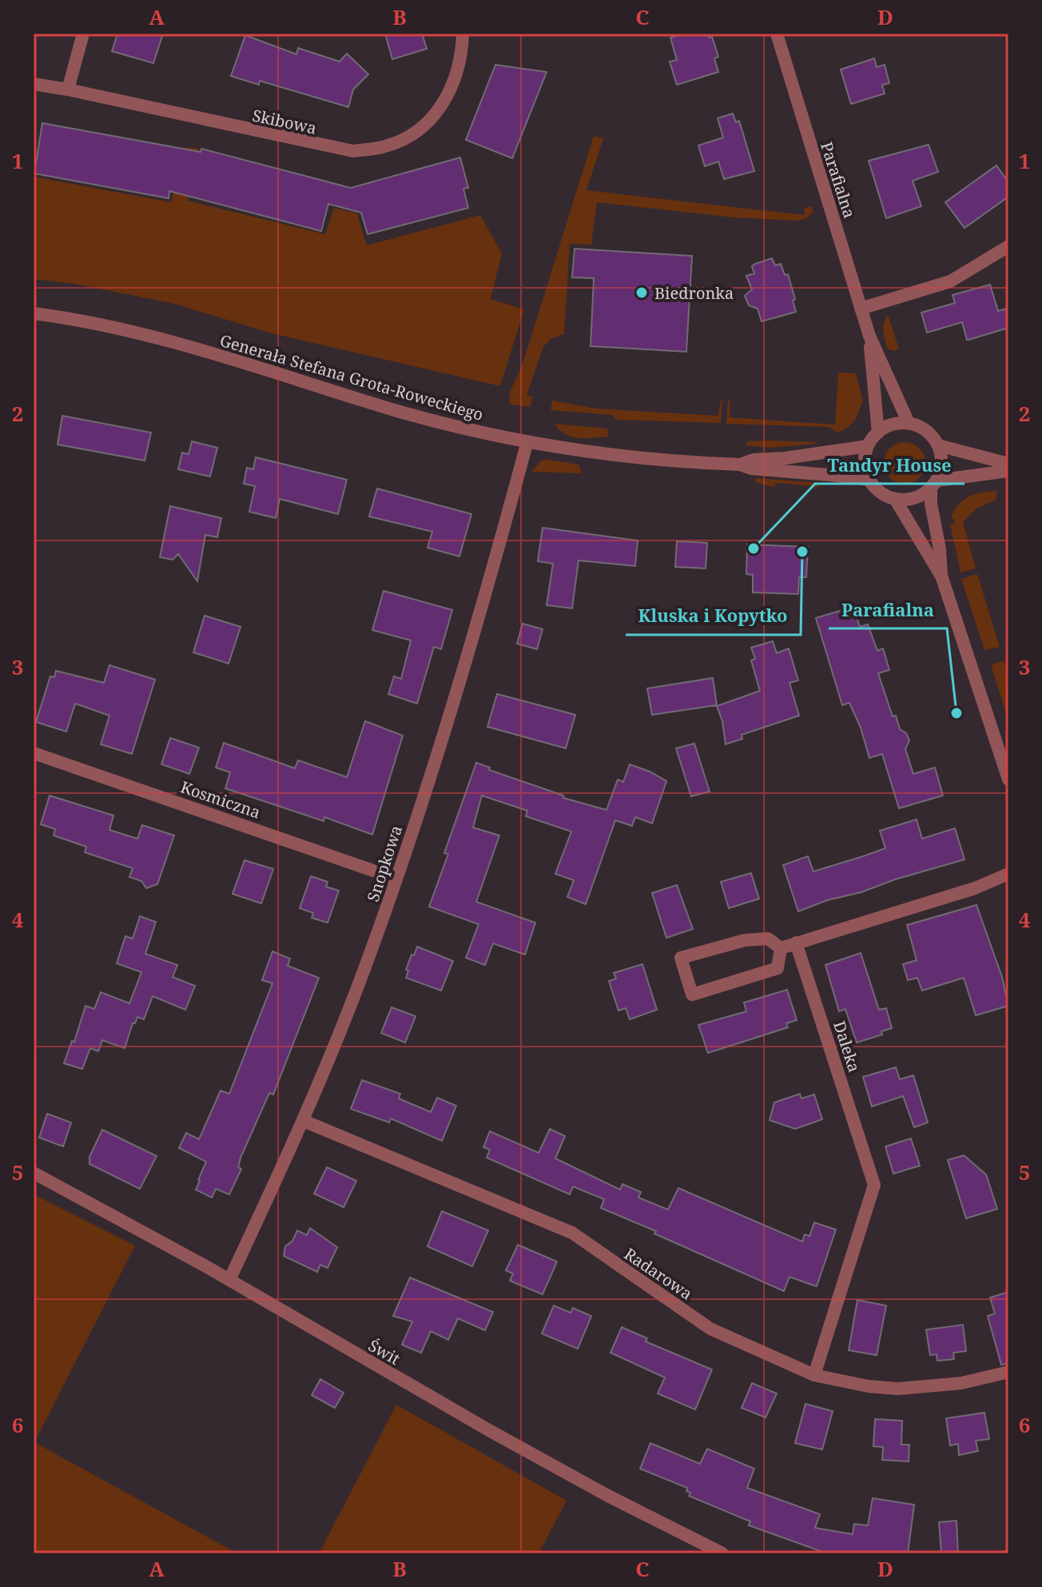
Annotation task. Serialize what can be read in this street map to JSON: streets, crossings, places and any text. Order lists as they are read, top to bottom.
{
  "streets": {
    "street": [
      "Skibowa",
      "Parafialna",
      "Generała Stefana Grota-Roweckiego",
      "Kosmiczna",
      "Snopkowa",
      "Daleka",
      "Radarowa",
      "Świt"
    ]
  },
  "crossings": [
    ["Parafialna", "Generała Stefana Grota-Roweckiego"],
    ["Generała Stefana Grota-Roweckiego", "Snopkowa"],
    ["Kosmiczna", "Snopkowa"],
    ["Snopkowa", "Radarowa"],
    ["Snopkowa", "Świt"],
    ["Daleka", "Radarowa"]
  ],
  "places": [
    "Biedronka",
    "Tandyr House",
    "Kluska i Kopytko",
    "Parafialna"
  ],
  "grid": {
    "columns": [
      "A",
      "B",
      "C",
      "D"
    ],
    "rows": [
      "1",
      "2",
      "3",
      "4",
      "5",
      "6"
    ]
  }
}
